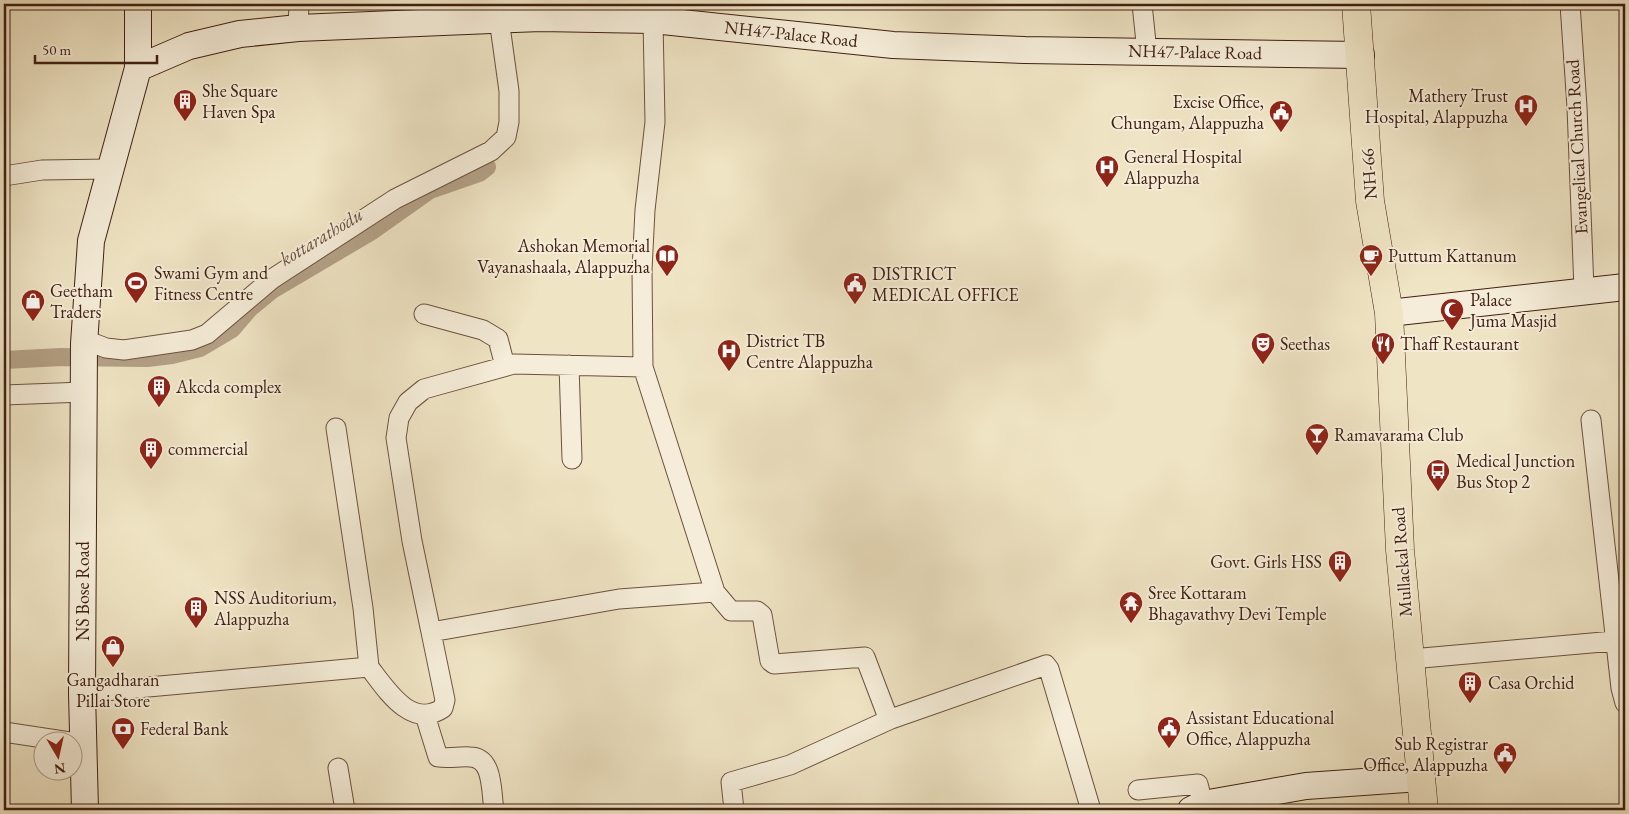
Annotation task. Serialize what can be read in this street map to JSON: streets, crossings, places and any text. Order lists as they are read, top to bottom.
{
  "streets": {
    "main road": [
      "NH47-Palace Road",
      "NH-66",
      "Mullackal Road",
      "NS Bose Road"
    ],
    "street": ["Evangelical Church Road"]
  },
  "crossings": [
    ["NH47-Palace Road", "NH-66"],
    ["NH47-Palace Road", "NS Bose Road"],
    ["NH-66", "Mullackal Road"]
  ],
  "water": ["kottarathodu"],
  "places": {
    "building": [
      "She Square Haven Spa",
      "Akcda complex",
      "commercial",
      "Govt. Girls HSS",
      "NSS Auditorium, Alappuzha",
      "Casa Orchid"
    ],
    "hospital": ["Mathery Trust Hospital, Alappuzha", "General Hospital Alappuzha", "District TB Centre Alappuzha"],
    "public building": [
      "Excise Office, Chungam, Alappuzha",
      "DISTRICT MEDICAL OFFICE",
      "Assistant Educational Office, Alappuzha",
      "Sub Registrar Office, Alappuzha"
    ],
    "library": ["Ashokan Memorial Vayanashaala, Alappuzha"],
    "cafe": ["Puttum Kattanum"],
    "sports": ["Swami Gym and Fitness Centre"],
    "shop": ["Geetham Traders", "Gangadharan Pillai Store"],
    "mosque": ["Palace Juma Masjid"],
    "theatre": ["Seethas"],
    "restaurant": ["Thaff Restaurant"],
    "bar": ["Ramavarama Club"],
    "bus stop": ["Medical Junction Bus Stop 2"],
    "temple": ["Sree Kottaram Bhagavathvy Devi Temple"],
    "bank": ["Federal Bank"]
  },
  "scale_bar": "50 m",
  "north": "bottom"
}
